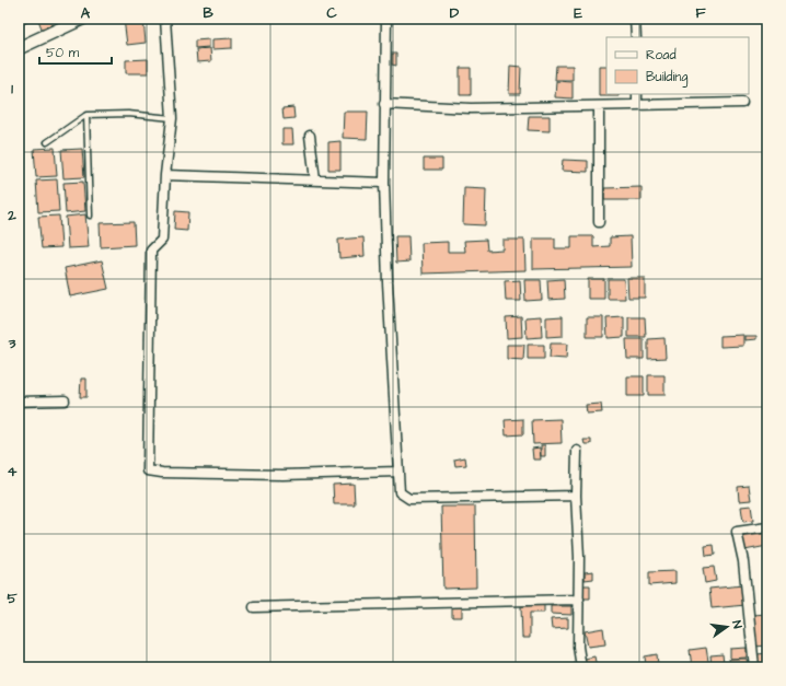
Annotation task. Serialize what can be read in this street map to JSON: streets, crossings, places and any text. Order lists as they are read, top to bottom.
{
  "legend": ["Road", "Building"],
  "scale_bar": "50 m",
  "north": "right",
  "grid": {
    "columns": [
      "A",
      "B",
      "C",
      "D",
      "E",
      "F"
    ],
    "rows": [
      "1",
      "2",
      "3",
      "4",
      "5"
    ]
  }
}
